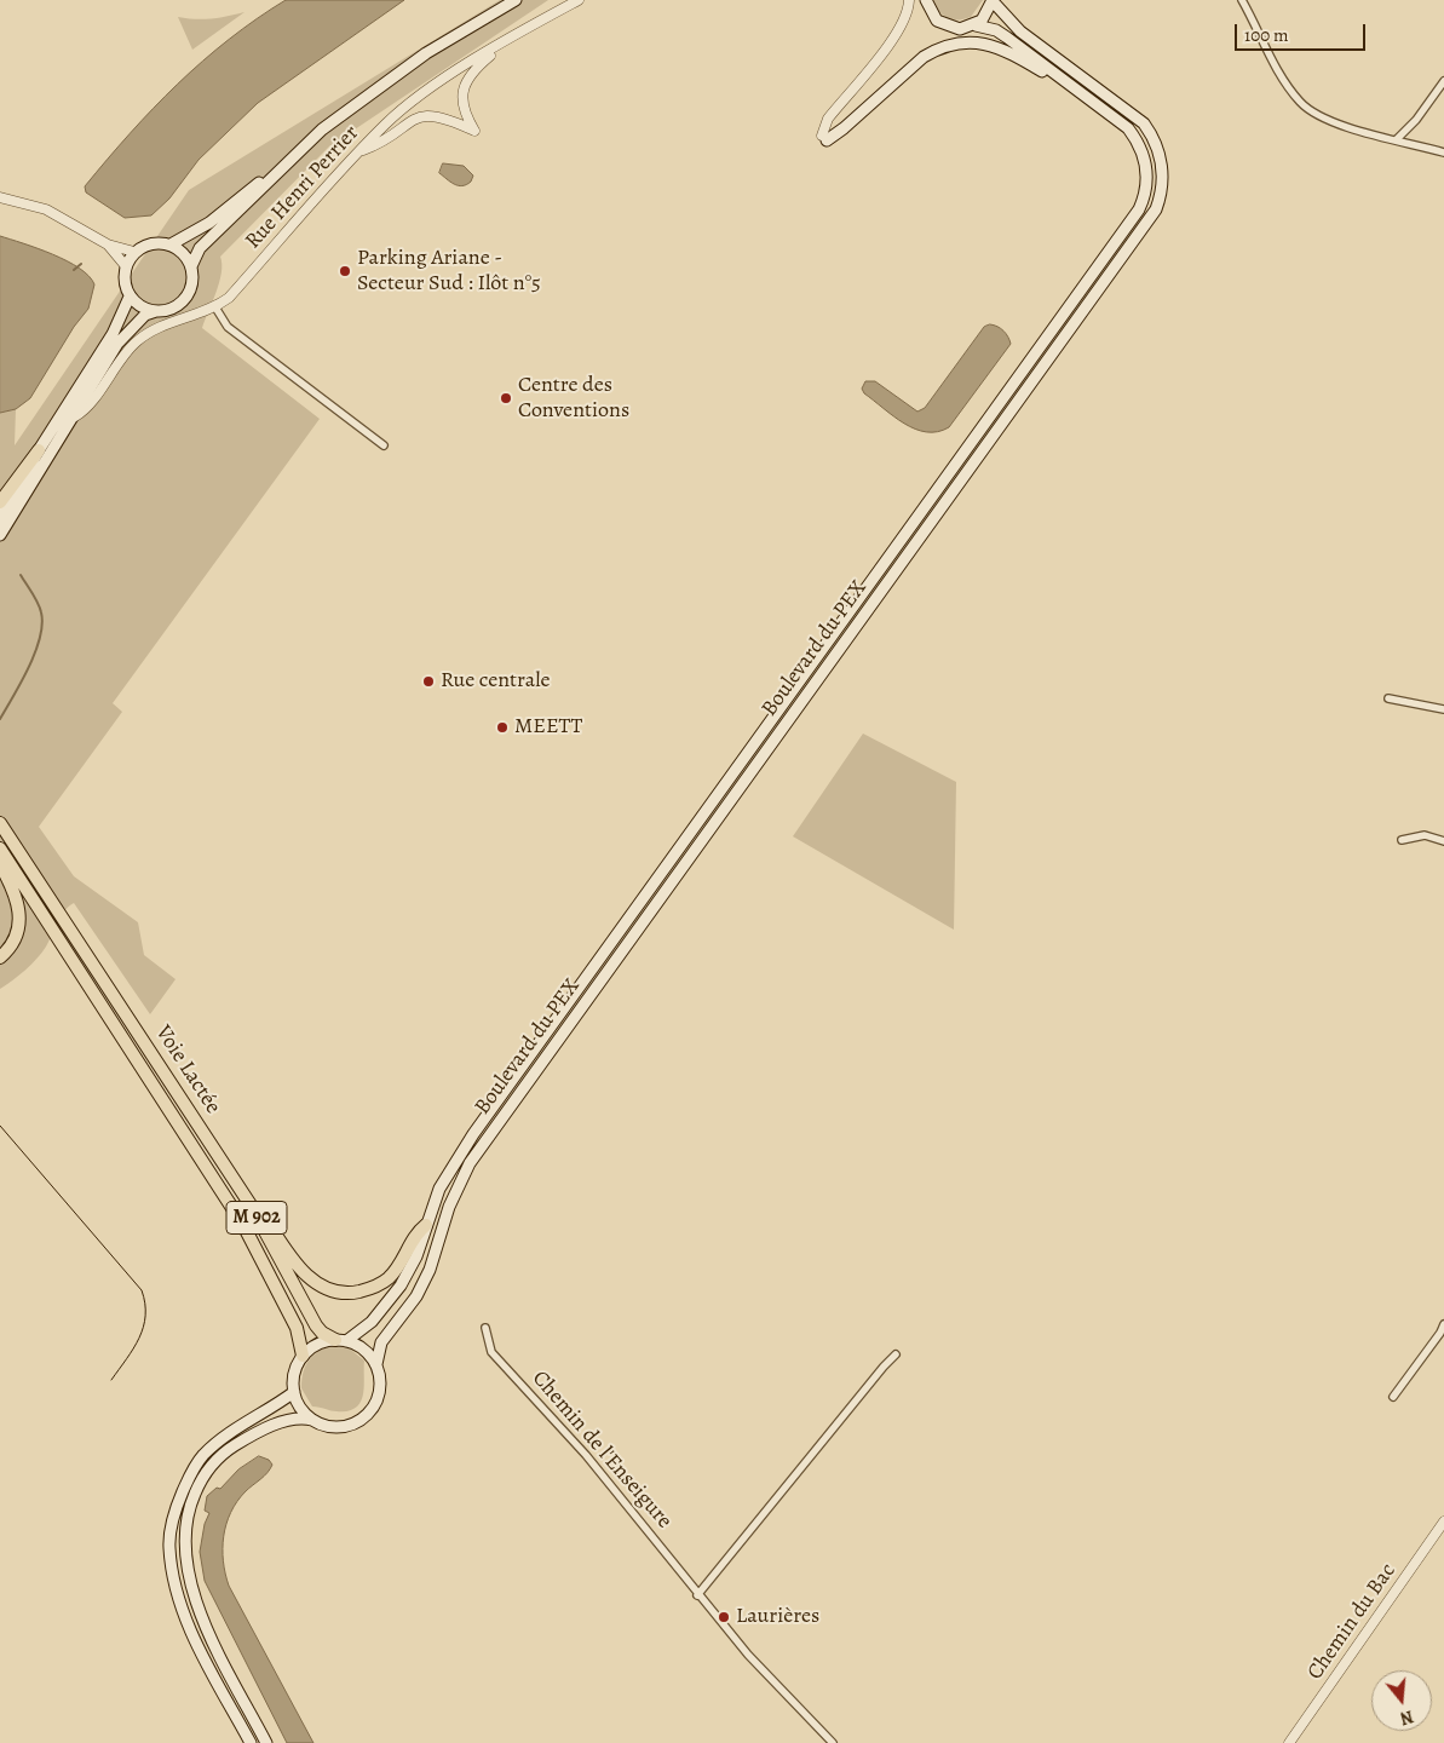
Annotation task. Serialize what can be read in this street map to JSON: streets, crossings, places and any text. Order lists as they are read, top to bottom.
{
  "streets": {
    "highway": ["Voie Lactée", "M 902"],
    "main road": ["Boulevard du PEX"],
    "street": ["Rue Henri Perrier", "Chemin de l'Enseigure", "Chemin du Bac"]
  },
  "crossings": [
    ["Boulevard du PEX", "Voie Lactée"]
  ],
  "places": [
    "Parking Ariane - Secteur Sud : Ilôt n°5",
    "Centre des Conventions",
    "Rue centrale",
    "MEETT",
    "Laurières"
  ],
  "scale_bar": "100 m",
  "north": "bottom"
}
